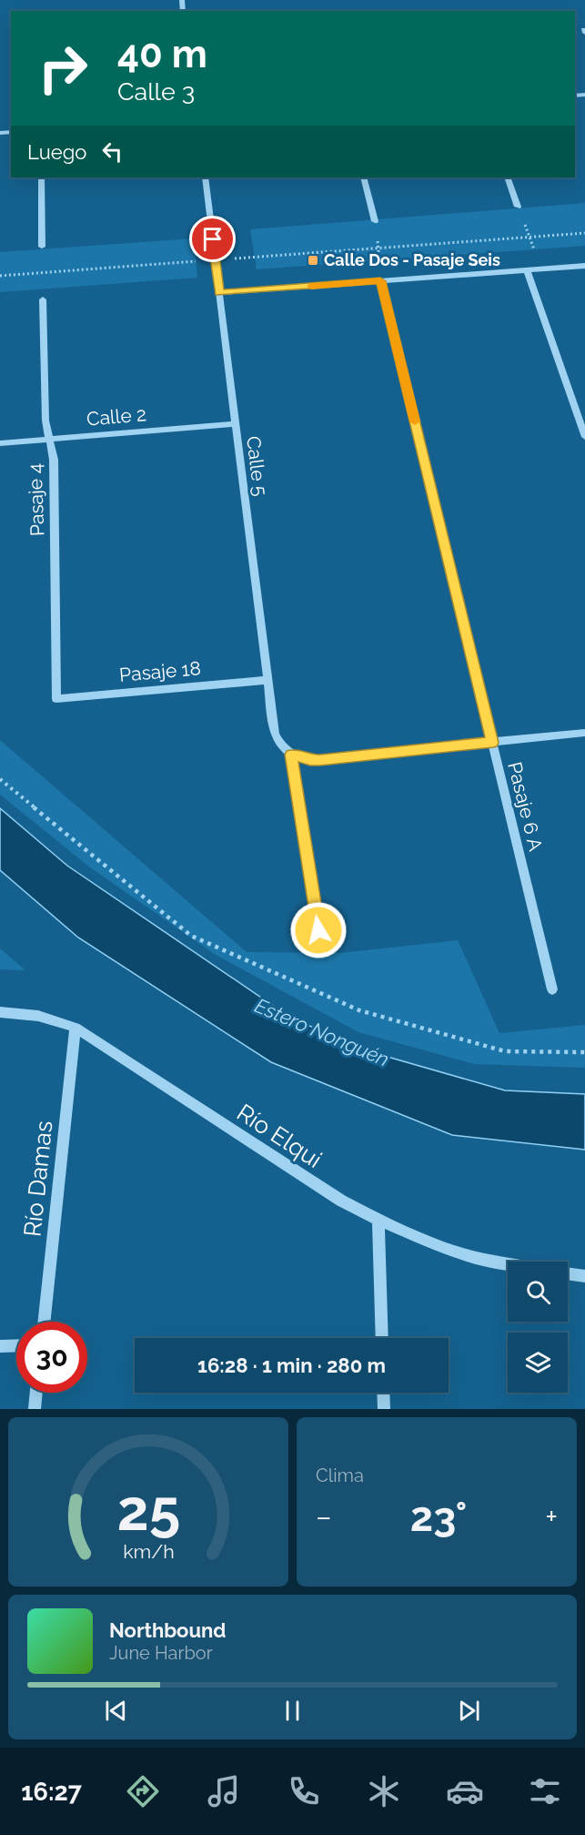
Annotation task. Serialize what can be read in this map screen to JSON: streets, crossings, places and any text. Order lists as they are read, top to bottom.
{
  "streets": {
    "street": [
      "Calle 2",
      "Calle 5",
      "Pasaje 4",
      "Pasaje 18",
      "Pasaje 6 A",
      "Río Elqui",
      "Río Damas"
    ]
  },
  "crossings": [
    ["Calle 2", "Calle 5"],
    ["Calle 2", "Pasaje 4"],
    ["Calle 5", "Pasaje 18"],
    ["Pasaje 4", "Pasaje 18"],
    ["Río Elqui", "Río Damas"]
  ],
  "water": ["Estero Nonguén"],
  "places": {
    "transit": ["Calle Dos - Pasaje Seis"]
  },
  "page": {
    "turn": ["40 m", "Calle 3"],
    "then": "Luego",
    "limit": "30",
    "trip": "16:28 · 1 min · 280 m",
    "tile": "Clima",
    "heat": ["−", "23°", "+"],
    "song": ["Northbound", "June Harbor"],
    "tabs": "16:27",
    "gauge": ["25", "km/h"]
  }
}
